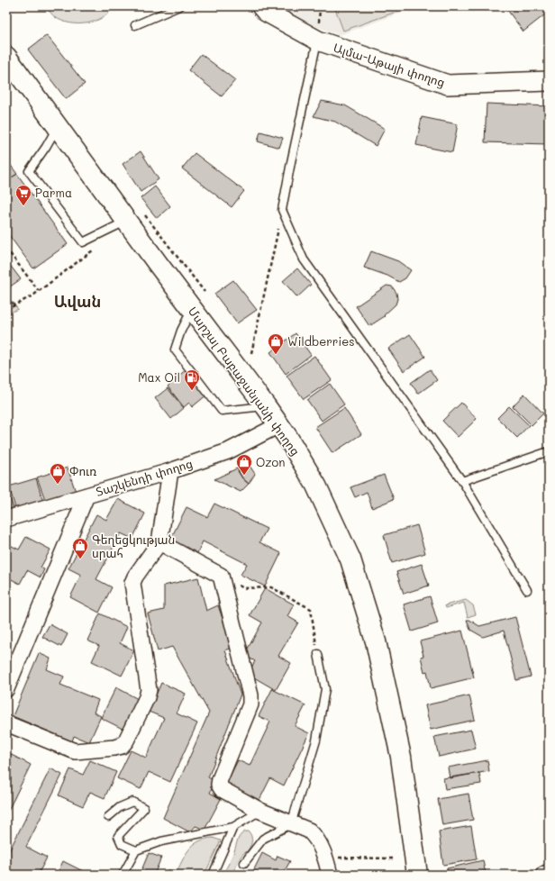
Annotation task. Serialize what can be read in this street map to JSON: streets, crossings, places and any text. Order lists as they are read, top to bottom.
{
  "streets": {
    "main road": ["Մարշալ Բաբաջանյանի փողոց"],
    "street": ["Ալմա-Աթայի փողոց", "Տաշկենդի փողոց"]
  },
  "crossings": [
    ["Մարշալ Բաբաջանյանի փողոց", "Տաշկենդի փողոց"]
  ],
  "districts": ["Ավան"],
  "places": {
    "supermarket": ["Parma"],
    "shop": [
      "Wildberries",
      "Ozon",
      "Փուռ",
      "Գեղեցկության սրահ"
    ],
    "fuel station": ["Max Oil"]
  }
}
